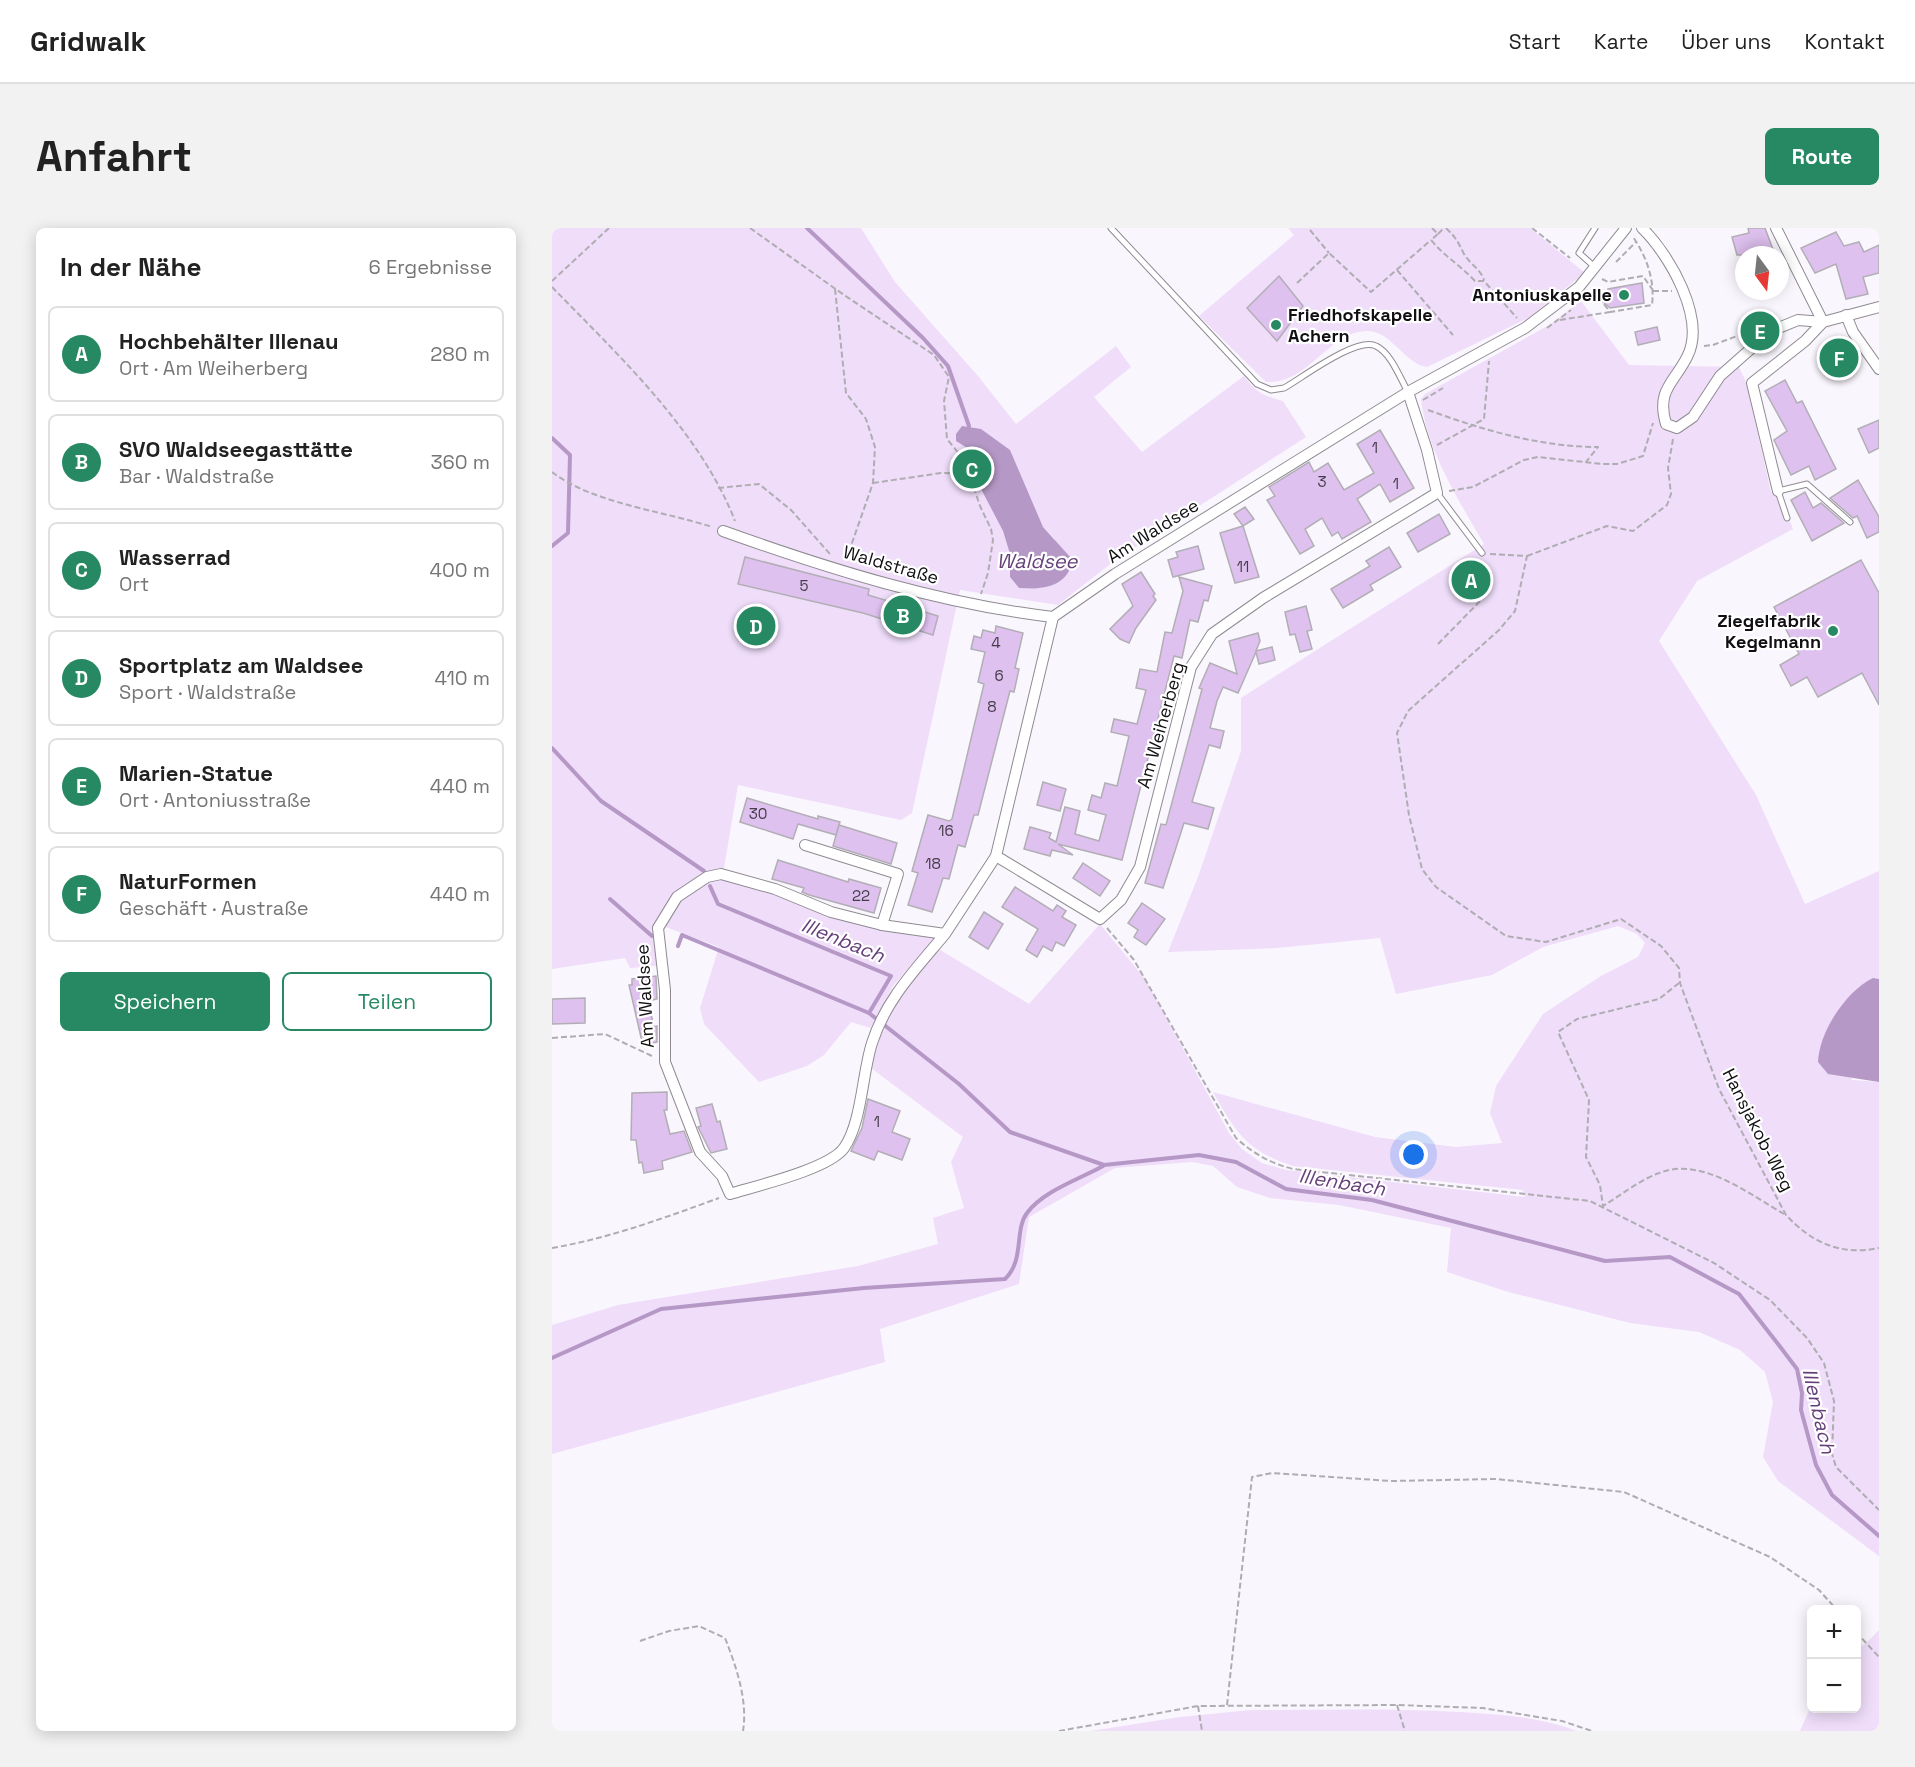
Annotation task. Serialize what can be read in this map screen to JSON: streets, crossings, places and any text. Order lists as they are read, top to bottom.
{
  "streets": {
    "street": ["Am Waldsee", "Waldstraße", "Am Weiherberg"],
    "path": ["Hansjakob-Weg"]
  },
  "crossings": [
    ["Am Waldsee", "Waldstraße"]
  ],
  "water": ["Waldsee", "Illenbach"],
  "places": ["Antoniuskapelle", "Friedhofskapelle Achern", "Ziegelfabrik Kegelmann"],
  "house_numbers": [
    "1",
    "3",
    "1",
    "11",
    "5",
    "4",
    "6",
    "8",
    "30",
    "16",
    "18",
    "22",
    "1"
  ],
  "north": "bottom",
  "page": {
    "header": "Gridwalk",
    "nav": [
      "Start",
      "Karte",
      "Über uns",
      "Kontakt"
    ],
    "buttons": [
      "Route",
      ["Speichern", "Teilen"]
    ],
    "title": "Anfahrt",
    "heading": ["In der Nähe", "6 Ergebnisse"],
    "list": [
      {
        "mark": "A",
        "name": "Hochbehälter Illenau",
        "note": "Ort · Am Weiherberg",
        "value": "280 m"
      },
      {
        "mark": "B",
        "name": "SVO Waldseegasttätte",
        "note": "Bar · Waldstraße",
        "value": "360 m"
      },
      {
        "mark": "C",
        "name": "Wasserrad",
        "note": "Ort",
        "value": "400 m"
      },
      {
        "mark": "D",
        "name": "Sportplatz am Waldsee",
        "note": "Sport · Waldstraße",
        "value": "410 m"
      },
      {
        "mark": "E",
        "name": "Marien-Statue",
        "note": "Ort · Antoniusstraße",
        "value": "440 m"
      },
      {
        "mark": "F",
        "name": "NaturFormen",
        "note": "Geschäft · Austraße",
        "value": "440 m"
      }
    ],
    "pins": [
      "E",
      "F",
      "C",
      "A",
      "B",
      "D"
    ],
    "map_buttons": ["+", "−"]
  }
}
